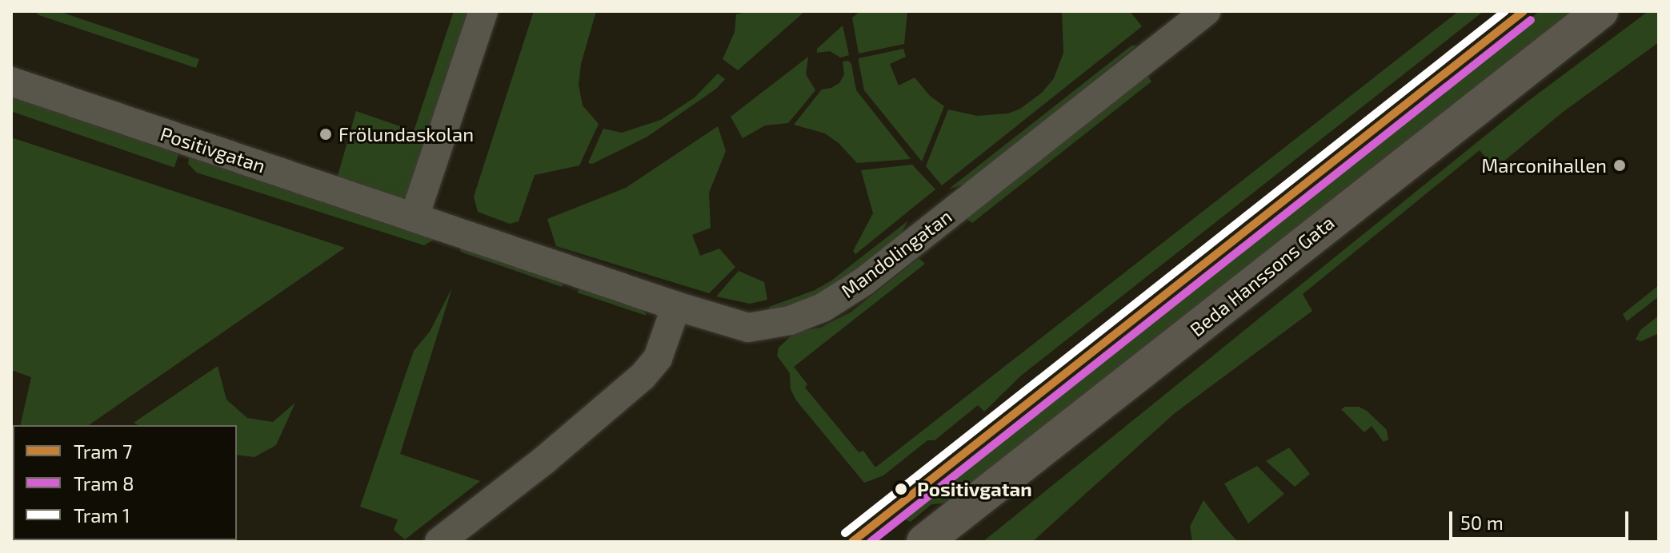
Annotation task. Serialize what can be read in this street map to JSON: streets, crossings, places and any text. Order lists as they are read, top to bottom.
{
  "streets": {
    "street": ["Positivgatan", "Mandolingatan", "Beda Hanssons Gata"]
  },
  "crossings": [
    ["Positivgatan", "Mandolingatan"]
  ],
  "places": ["Frölundaskolan", "Marconihallen", "Positivgatan"],
  "lines": ["tram line 7", "tram line 1", "tram line 8"],
  "legend": ["Tram 7", "Tram 8", "Tram 1"],
  "scale_bar": "50 m"
}
